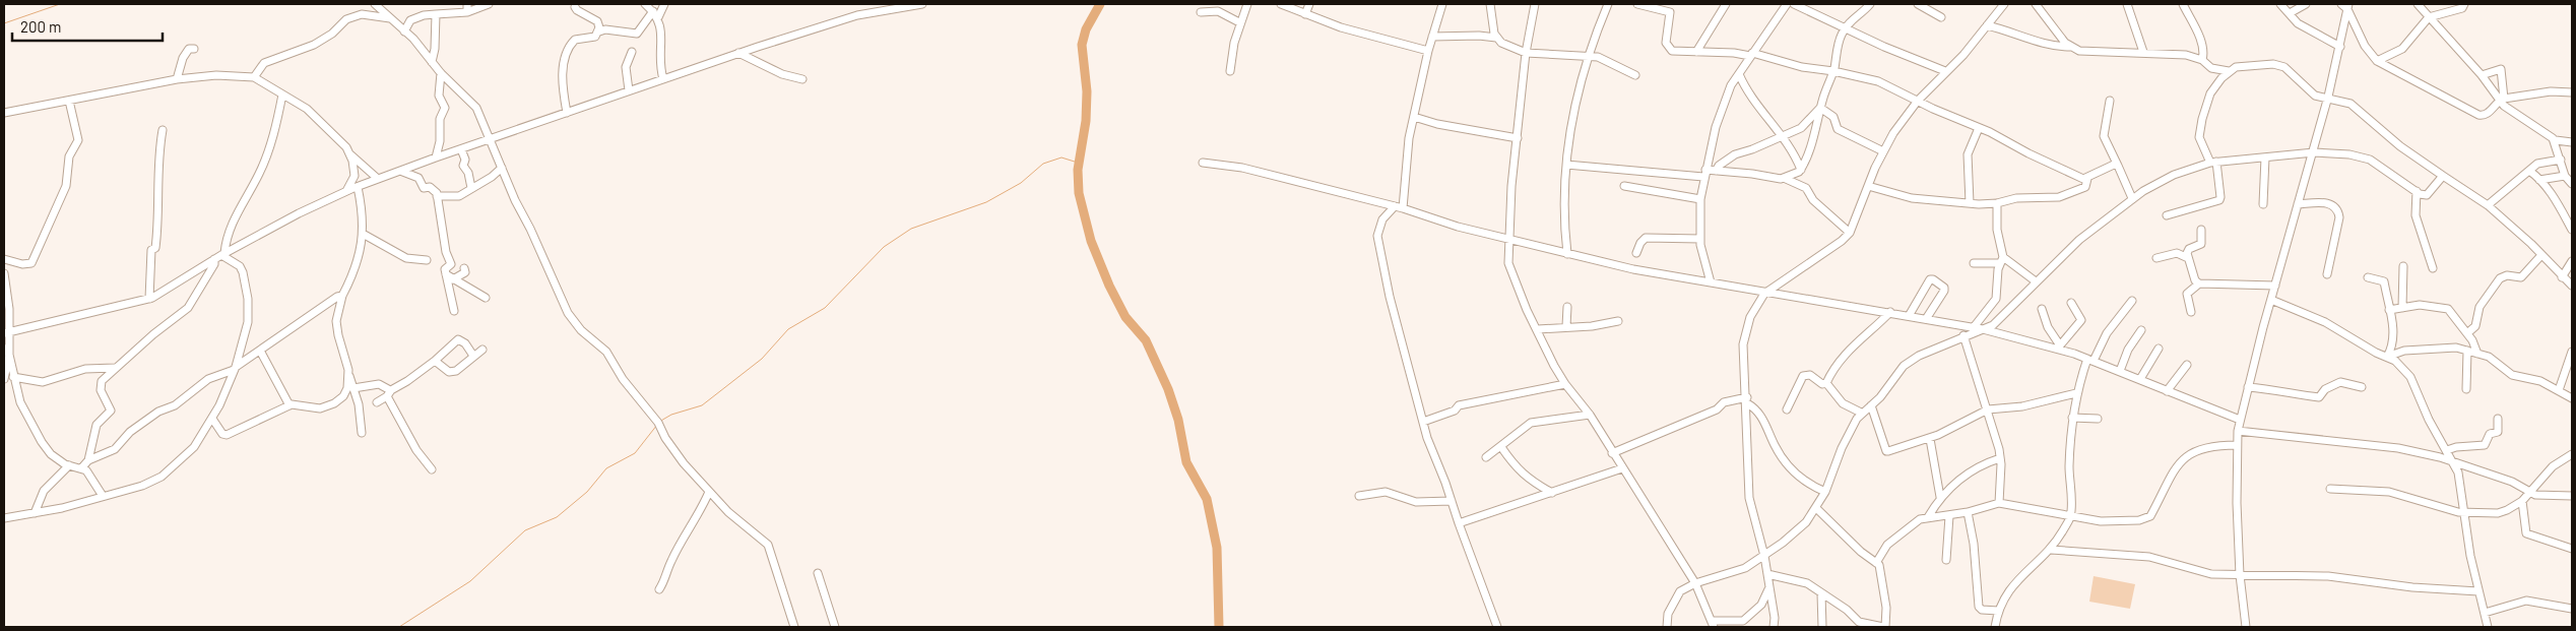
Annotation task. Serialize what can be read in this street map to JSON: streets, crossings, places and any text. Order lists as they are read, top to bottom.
{
  "scale_bar": "200 m"
}
